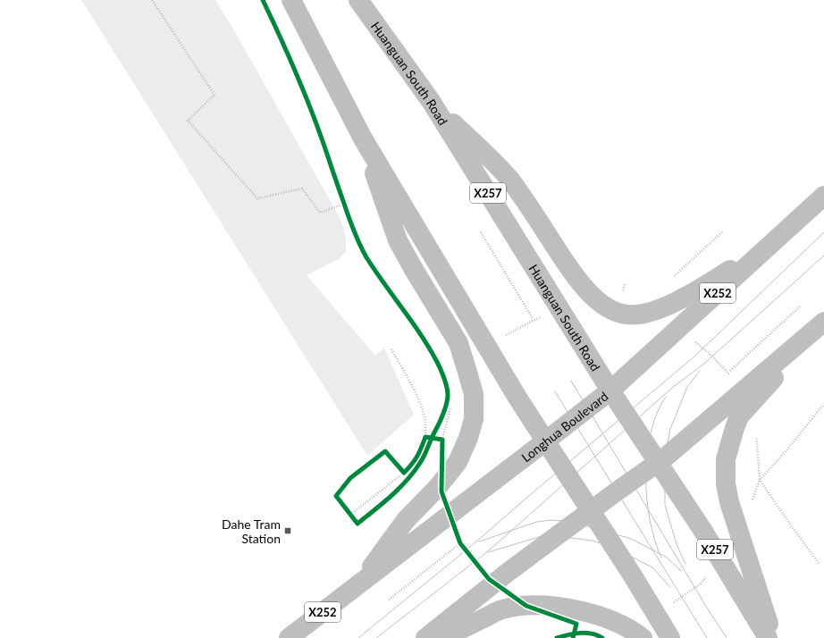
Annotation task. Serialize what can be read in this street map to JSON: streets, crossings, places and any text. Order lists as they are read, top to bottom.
{
  "streets": {
    "main road": [
      "Huanguan South Road",
      "X257",
      "X252",
      "Longhua Boulevard"
    ]
  },
  "crossings": [
    ["Huanguan South Road", "Longhua Boulevard"]
  ],
  "places": {
    "transit": ["Dahe Tram Station"]
  }
}
